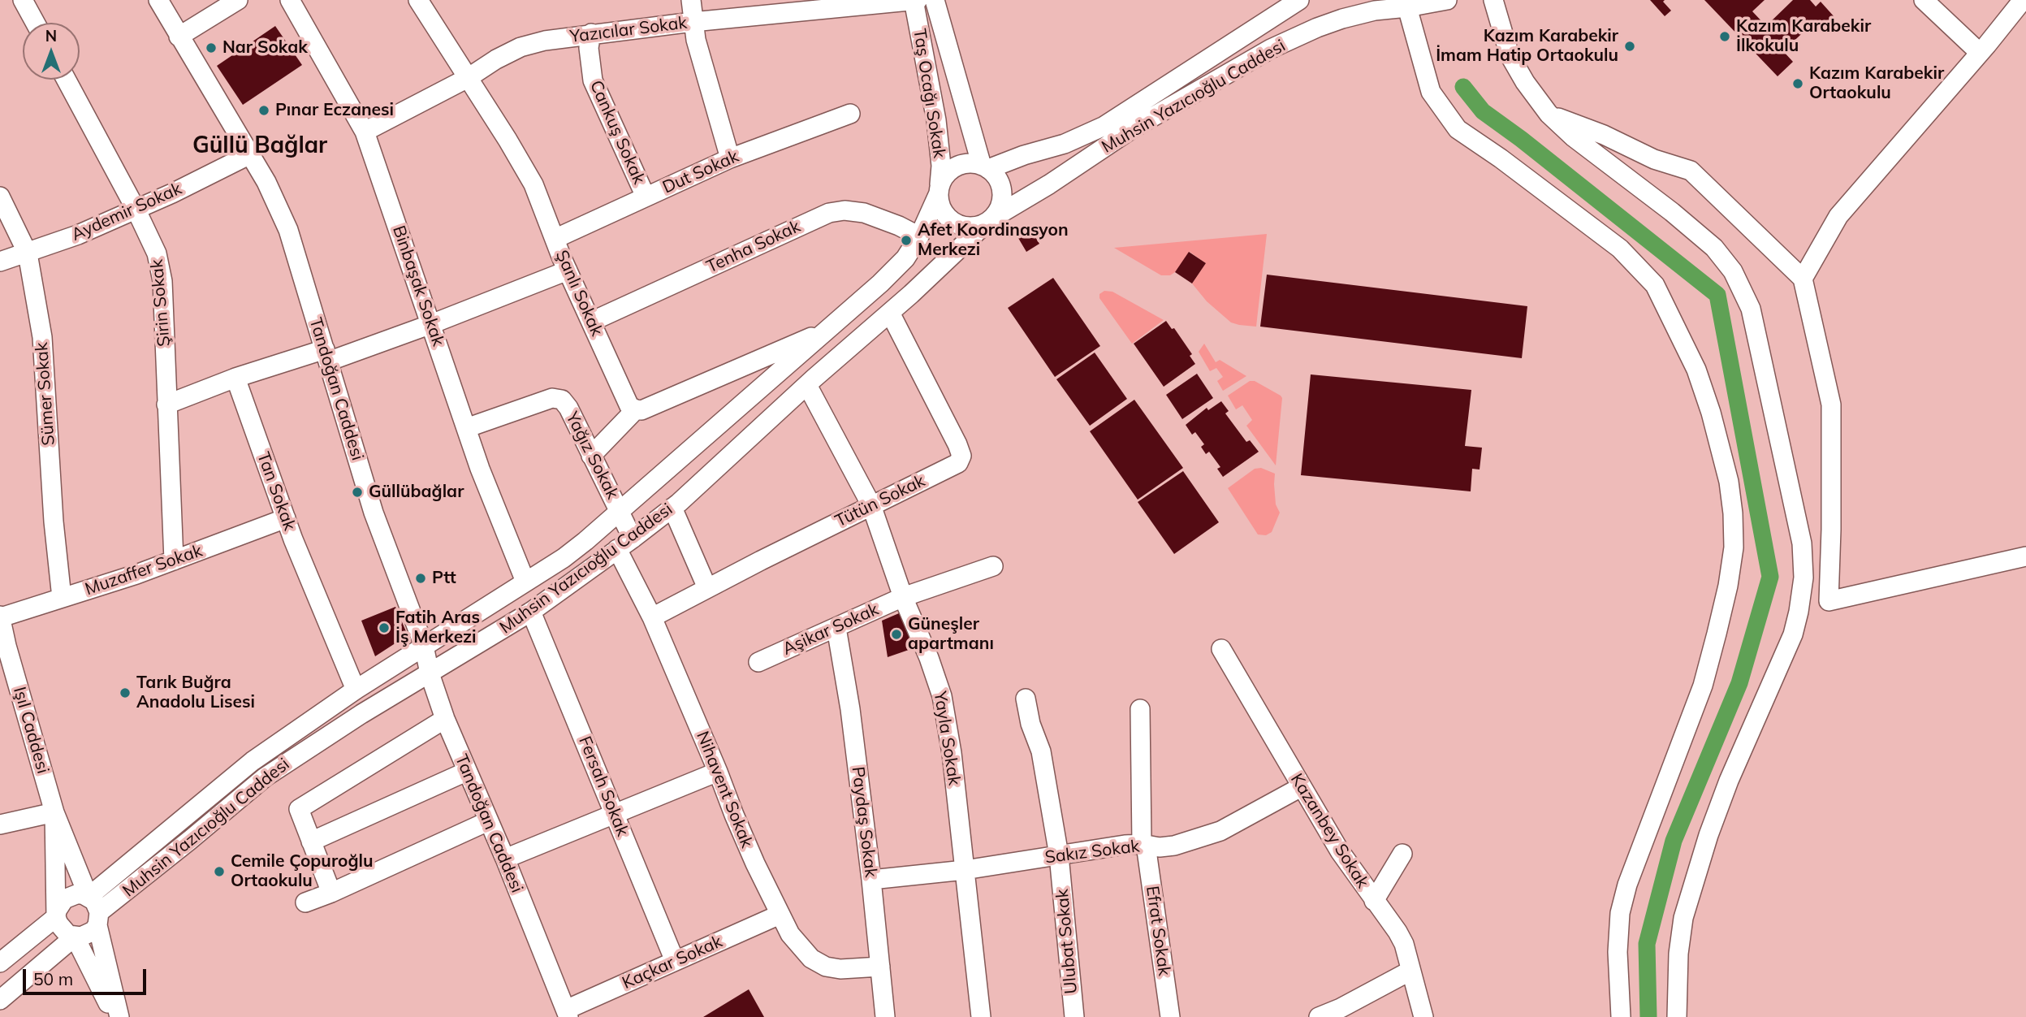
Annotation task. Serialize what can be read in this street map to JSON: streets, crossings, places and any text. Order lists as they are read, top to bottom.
{
  "streets": {
    "street": [
      "Yazıcılar Sokak",
      "Taş Ocağı Sokak",
      "Muhsin Yazıcıoğlu Caddesi",
      "Cankuş Sokak",
      "Dut Sokak",
      "Aydemir Sokak",
      "Tenha Sokak",
      "Binbaşak Sokak",
      "Şanlı Sokak",
      "Şirin Sokak",
      "Tandoğan Caddesi",
      "Sümer Sokak",
      "Yağız Sokak",
      "Tan Sokak",
      "Tütün Sokak",
      "Muzaffer Sokak",
      "Aşikar Sokak",
      "Işıl Caddesi",
      "Yayla Sokak",
      "Fersah Sokak",
      "Nihavent Sokak",
      "Paydaş Sokak",
      "Kazanbey Sokak",
      "Sakız Sokak",
      "Efrat Sokak",
      "Ulubat Sokak",
      "Kaçkar Sokak"
    ]
  },
  "crossings": [
    ["Yazıcılar Sokak", "Taş Ocağı Sokak"],
    ["Yazıcılar Sokak", "Cankuş Sokak"],
    ["Yazıcılar Sokak", "Binbaşak Sokak"],
    ["Yazıcılar Sokak", "Şanlı Sokak"],
    ["Taş Ocağı Sokak", "Muhsin Yazıcıoğlu Caddesi"],
    ["Muhsin Yazıcıoğlu Caddesi", "Tenha Sokak"],
    ["Muhsin Yazıcıoğlu Caddesi", "Binbaşak Sokak"],
    ["Muhsin Yazıcıoğlu Caddesi", "Tandoğan Caddesi"],
    ["Muhsin Yazıcıoğlu Caddesi", "Yağız Sokak"],
    ["Muhsin Yazıcıoğlu Caddesi", "Tan Sokak"],
    ["Muhsin Yazıcıoğlu Caddesi", "Tütün Sokak"],
    ["Muhsin Yazıcıoğlu Caddesi", "Yayla Sokak"],
    ["Muhsin Yazıcıoğlu Caddesi", "Fersah Sokak"],
    ["Muhsin Yazıcıoğlu Caddesi", "Nihavent Sokak"],
    ["Cankuş Sokak", "Dut Sokak"],
    ["Dut Sokak", "Şanlı Sokak"],
    ["Aydemir Sokak", "Şirin Sokak"],
    ["Aydemir Sokak", "Tandoğan Caddesi"],
    ["Aydemir Sokak", "Sümer Sokak"],
    ["Tenha Sokak", "Şanlı Sokak"],
    ["Binbaşak Sokak", "Yağız Sokak"],
    ["Şirin Sokak", "Muzaffer Sokak"],
    ["Tandoğan Caddesi", "Kaçkar Sokak"],
    ["Sümer Sokak", "Muzaffer Sokak"],
    ["Yağız Sokak", "Nihavent Sokak"],
    ["Tan Sokak", "Muzaffer Sokak"],
    ["Tütün Sokak", "Yayla Sokak"],
    ["Tütün Sokak", "Nihavent Sokak"],
    ["Muzaffer Sokak", "Işıl Caddesi"],
    ["Aşikar Sokak", "Yayla Sokak"],
    ["Aşikar Sokak", "Paydaş Sokak"],
    ["Yayla Sokak", "Sakız Sokak"],
    ["Fersah Sokak", "Kaçkar Sokak"],
    ["Nihavent Sokak", "Paydaş Sokak"],
    ["Nihavent Sokak", "Kaçkar Sokak"],
    ["Paydaş Sokak", "Sakız Sokak"],
    ["Kazanbey Sokak", "Sakız Sokak"],
    ["Sakız Sokak", "Efrat Sokak"],
    ["Sakız Sokak", "Ulubat Sokak"]
  ],
  "districts": ["Güllü Bağlar"],
  "places": [
    "Kazım Karabekir İlkokulu",
    "Kazım Karabekir İmam Hatip Ortaokulu",
    "Nar Sokak",
    "Kazım Karabekir Ortaokulu",
    "Pınar Eczanesi",
    "Afet Koordinasyon Merkezi",
    "Güllübağlar",
    "Ptt",
    "Fatih Aras İş Merkezi",
    "Güneşler apartmanı",
    "Tarık Buğra Anadolu Lisesi",
    "Cemile Çopuroğlu Ortaokulu"
  ],
  "scale_bar": "50 m",
  "north": "top"
}
